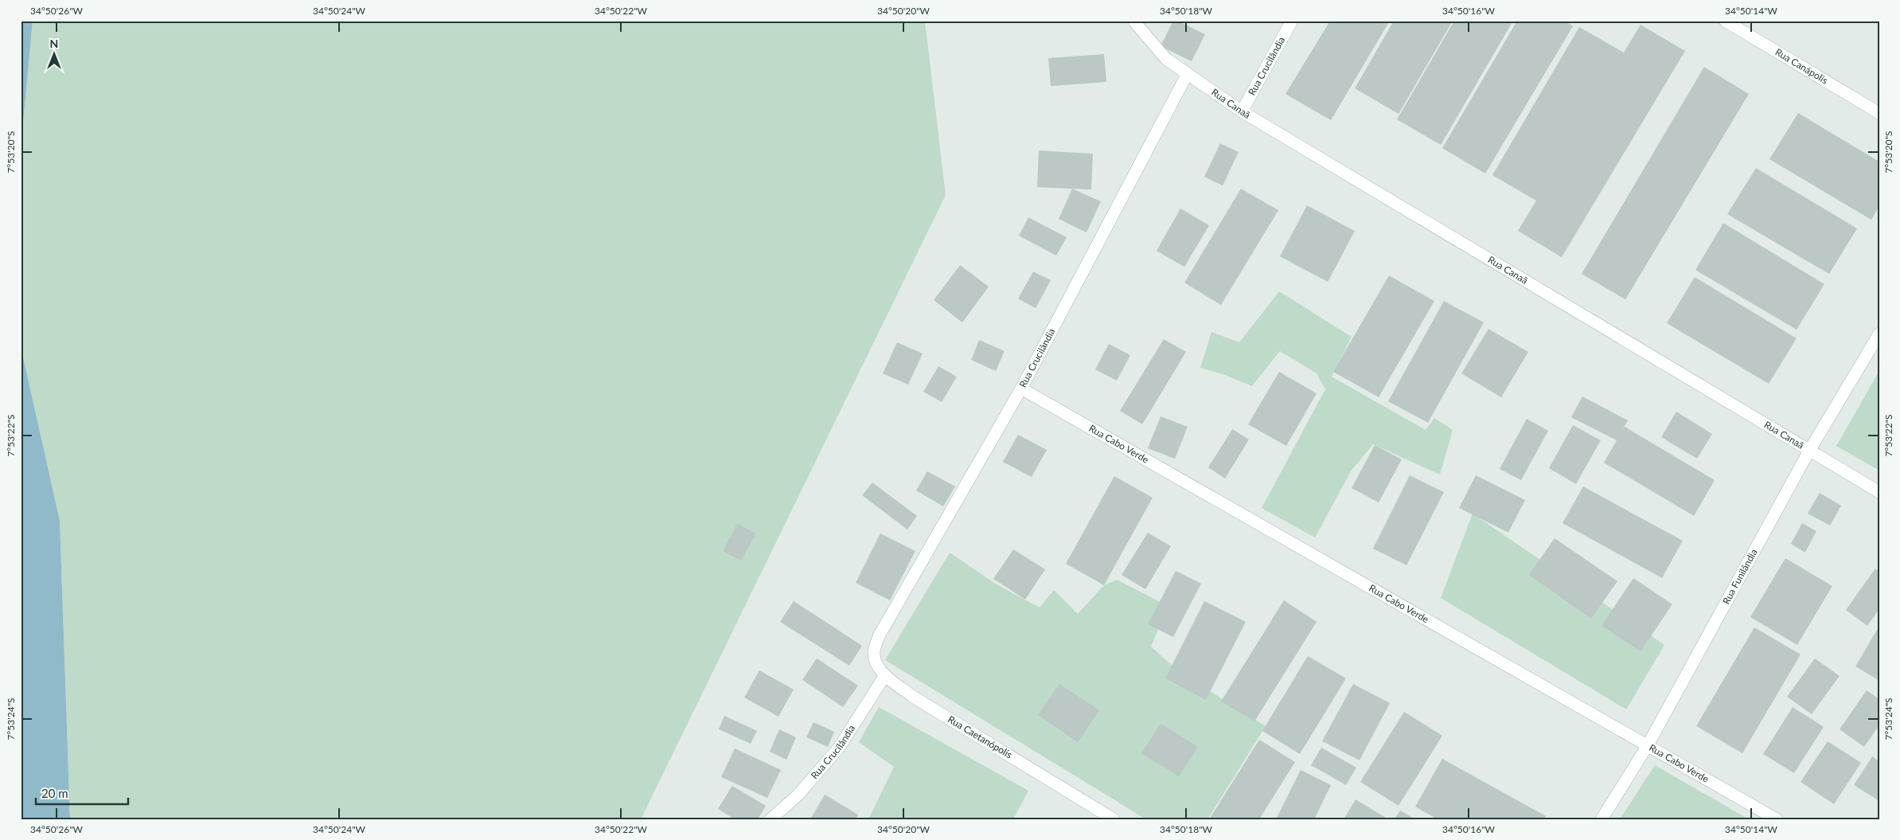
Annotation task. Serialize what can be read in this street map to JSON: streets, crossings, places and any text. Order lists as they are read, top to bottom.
{
  "streets": {
    "street": [
      "Rua Crucilândia",
      "Rua Canápolis",
      "Rua Canaã",
      "Rua Cabo Verde",
      "Rua Funilândia",
      "Rua Caetanópolis"
    ]
  },
  "crossings": [
    ["Rua Crucilândia", "Rua Canaã"],
    ["Rua Crucilândia", "Rua Cabo Verde"],
    ["Rua Crucilândia", "Rua Caetanópolis"],
    ["Rua Canaã", "Rua Funilândia"],
    ["Rua Cabo Verde", "Rua Funilândia"]
  ],
  "scale_bar": "20 m",
  "north": "top",
  "coordinates": [
    "34°50'26\"W",
    "34°50'24\"W",
    "34°50'22\"W",
    "34°50'20\"W",
    "34°50'18\"W",
    "34°50'16\"W",
    "34°50'14\"W",
    "7°53'20\"S",
    "7°53'22\"S",
    "7°53'24\"S"
  ]
}
